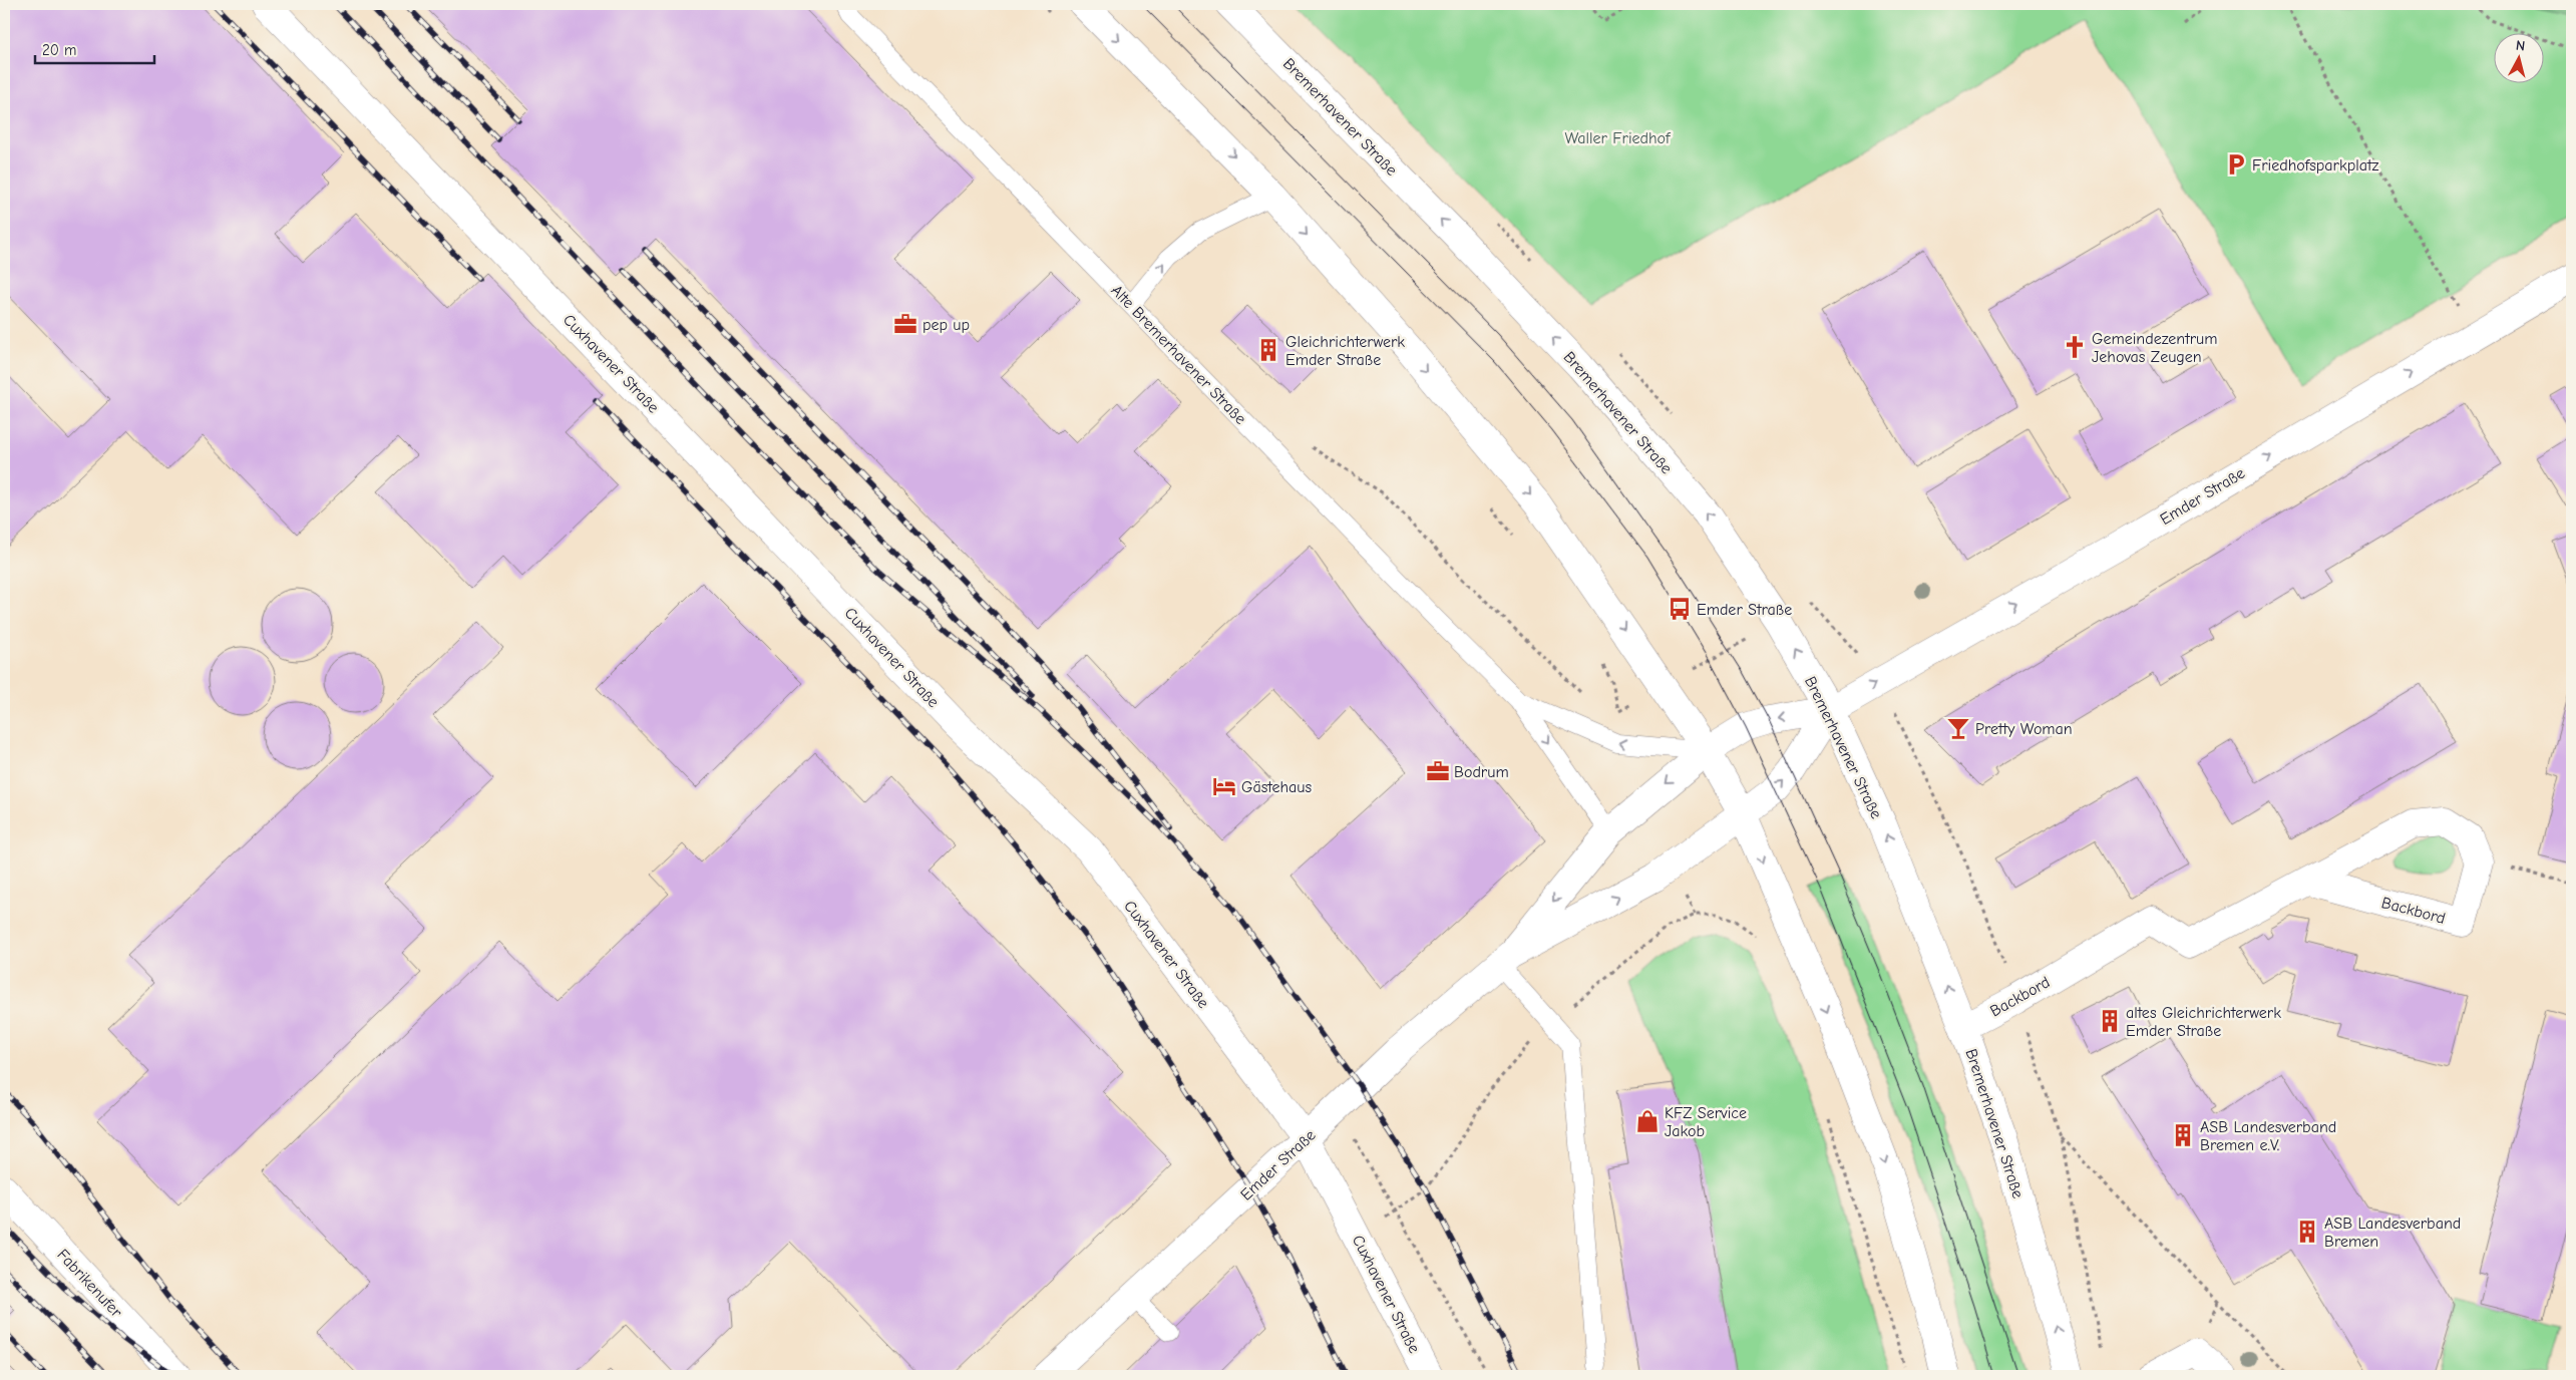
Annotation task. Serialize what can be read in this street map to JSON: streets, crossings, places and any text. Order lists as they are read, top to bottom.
{
  "streets": {
    "street": [
      "Bremerhavener Straße",
      "Cuxhavener Straße",
      "Emder Straße",
      "Backbord",
      "Fabrikenufer"
    ],
    "lane": ["Alte Bremerhavener Straße"]
  },
  "crossings": [
    ["Bremerhavener Straße", "Emder Straße"],
    ["Bremerhavener Straße", "Backbord"],
    ["Alte Bremerhavener Straße", "Emder Straße"],
    ["Cuxhavener Straße", "Emder Straße"]
  ],
  "parks": ["Waller Friedhof"],
  "places": {
    "parking": ["Friedhofsparkplatz"],
    "office": ["pep up", "Bodrum"],
    "church": ["Gemeindezentrum Jehovas Zeugen"],
    "building": [
      "Gleichrichterwerk Emder Straße",
      "altes Gleichrichterwerk Emder Straße",
      "ASB Landesverband Bremen e.V.",
      "ASB Landesverband Bremen"
    ],
    "bus stop": ["Emder Straße"],
    "bar": ["Pretty Woman"],
    "hotel": ["Gästehaus"],
    "shop": ["KFZ Service Jakob"]
  },
  "scale_bar": "20 m",
  "north": "top"
}
